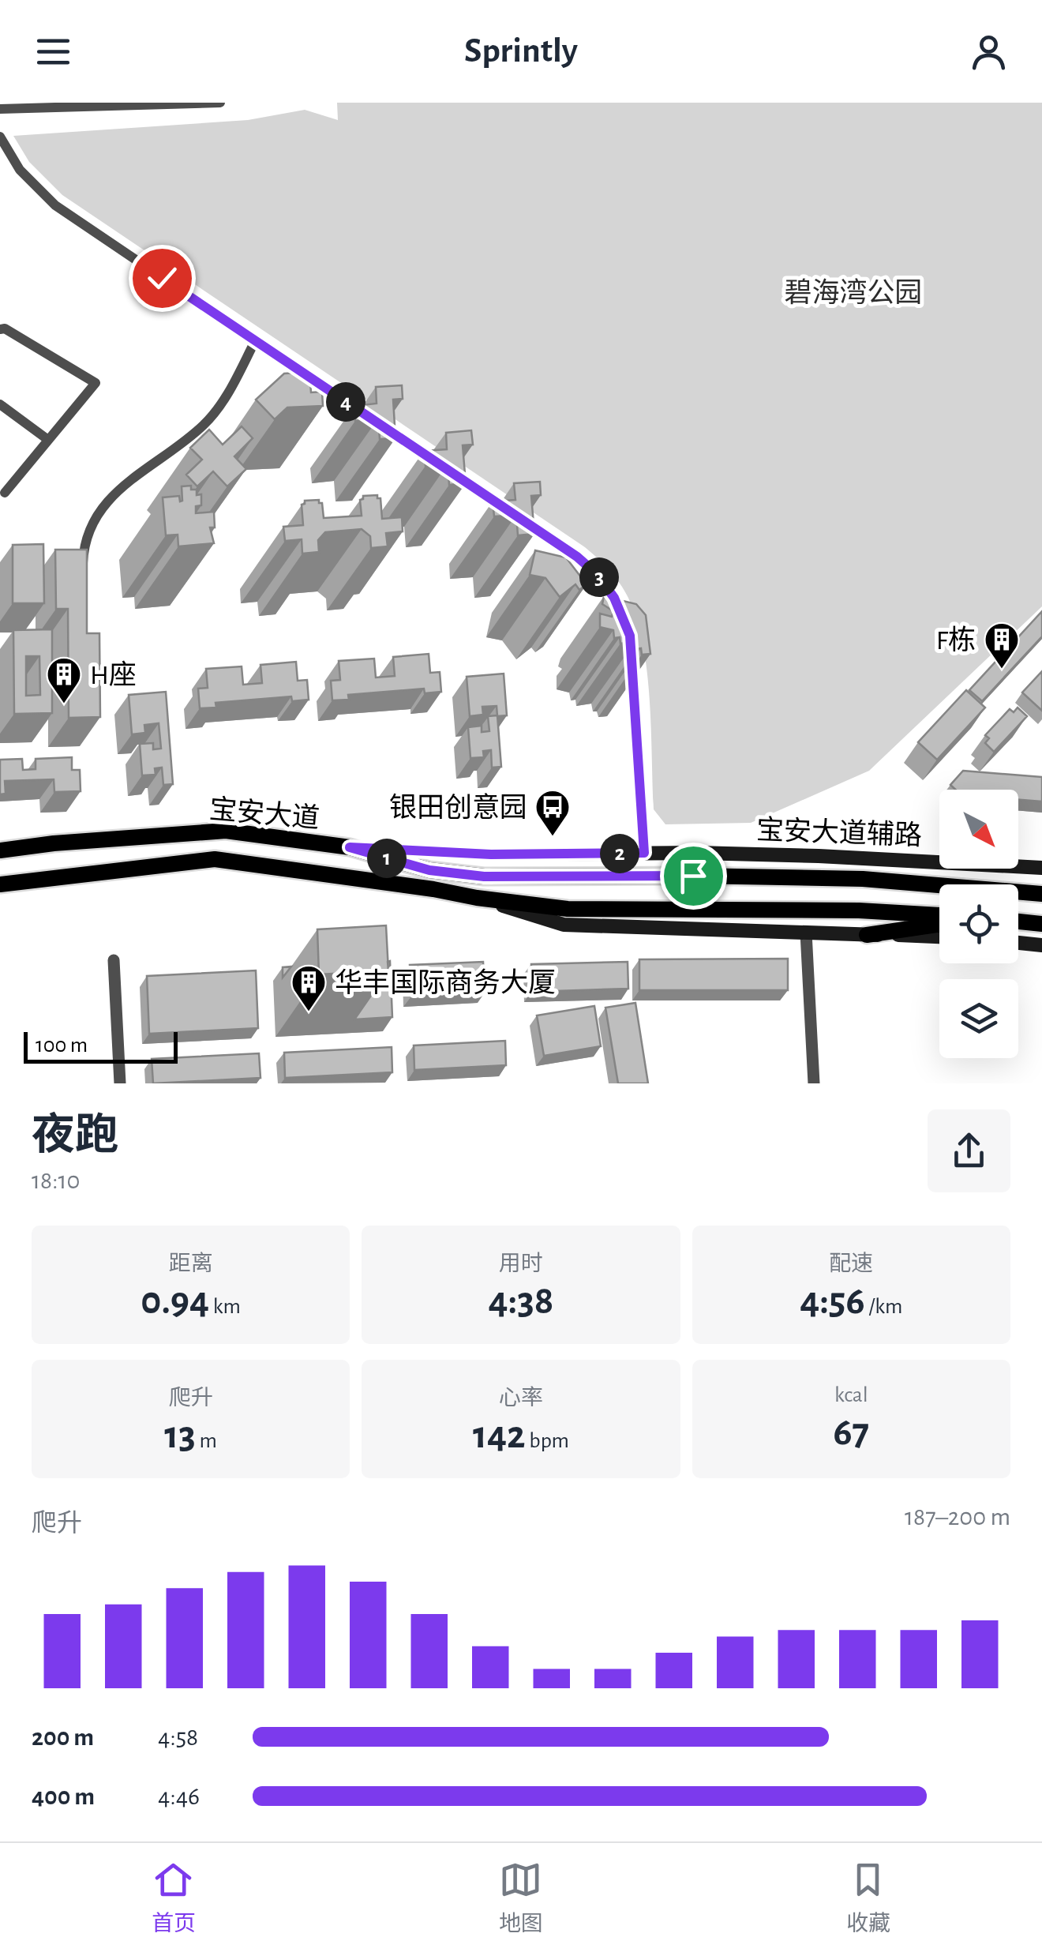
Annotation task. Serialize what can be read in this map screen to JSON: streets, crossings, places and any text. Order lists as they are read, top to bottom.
{
  "streets": {
    "main road": ["宝安大道", "宝安大道辅路"]
  },
  "crossings": [
    ["宝安大道", "宝安大道辅路"]
  ],
  "parks": ["碧海湾公园"],
  "places": {
    "building": ["F栋", "H座", "华丰国际商务大厦"],
    "bus stop": ["银田创意园"]
  },
  "scale_bar": "100 m",
  "north": "bottom right",
  "page": {
    "header": "Sprintly",
    "pins": [
      "4",
      "3",
      "2",
      "1"
    ],
    "scale": "100 m",
    "heading": ["夜跑", "18:10"],
    "stats": [
      ["距离", "0.94 km"],
      ["用时", "4:38"],
      ["配速", "4:56 /km"],
      ["爬升", "13 m"],
      ["心率", "142 bpm"],
      ["kcal", "67"]
    ],
    "chart": ["爬升", "187–200 m"],
    "list": [
      {
        "name": "200 m",
        "note": "4:58"
      },
      {
        "name": "400 m",
        "note": "4:46"
      }
    ],
    "tabs": ["首页", "地图", "收藏"]
  }
}
